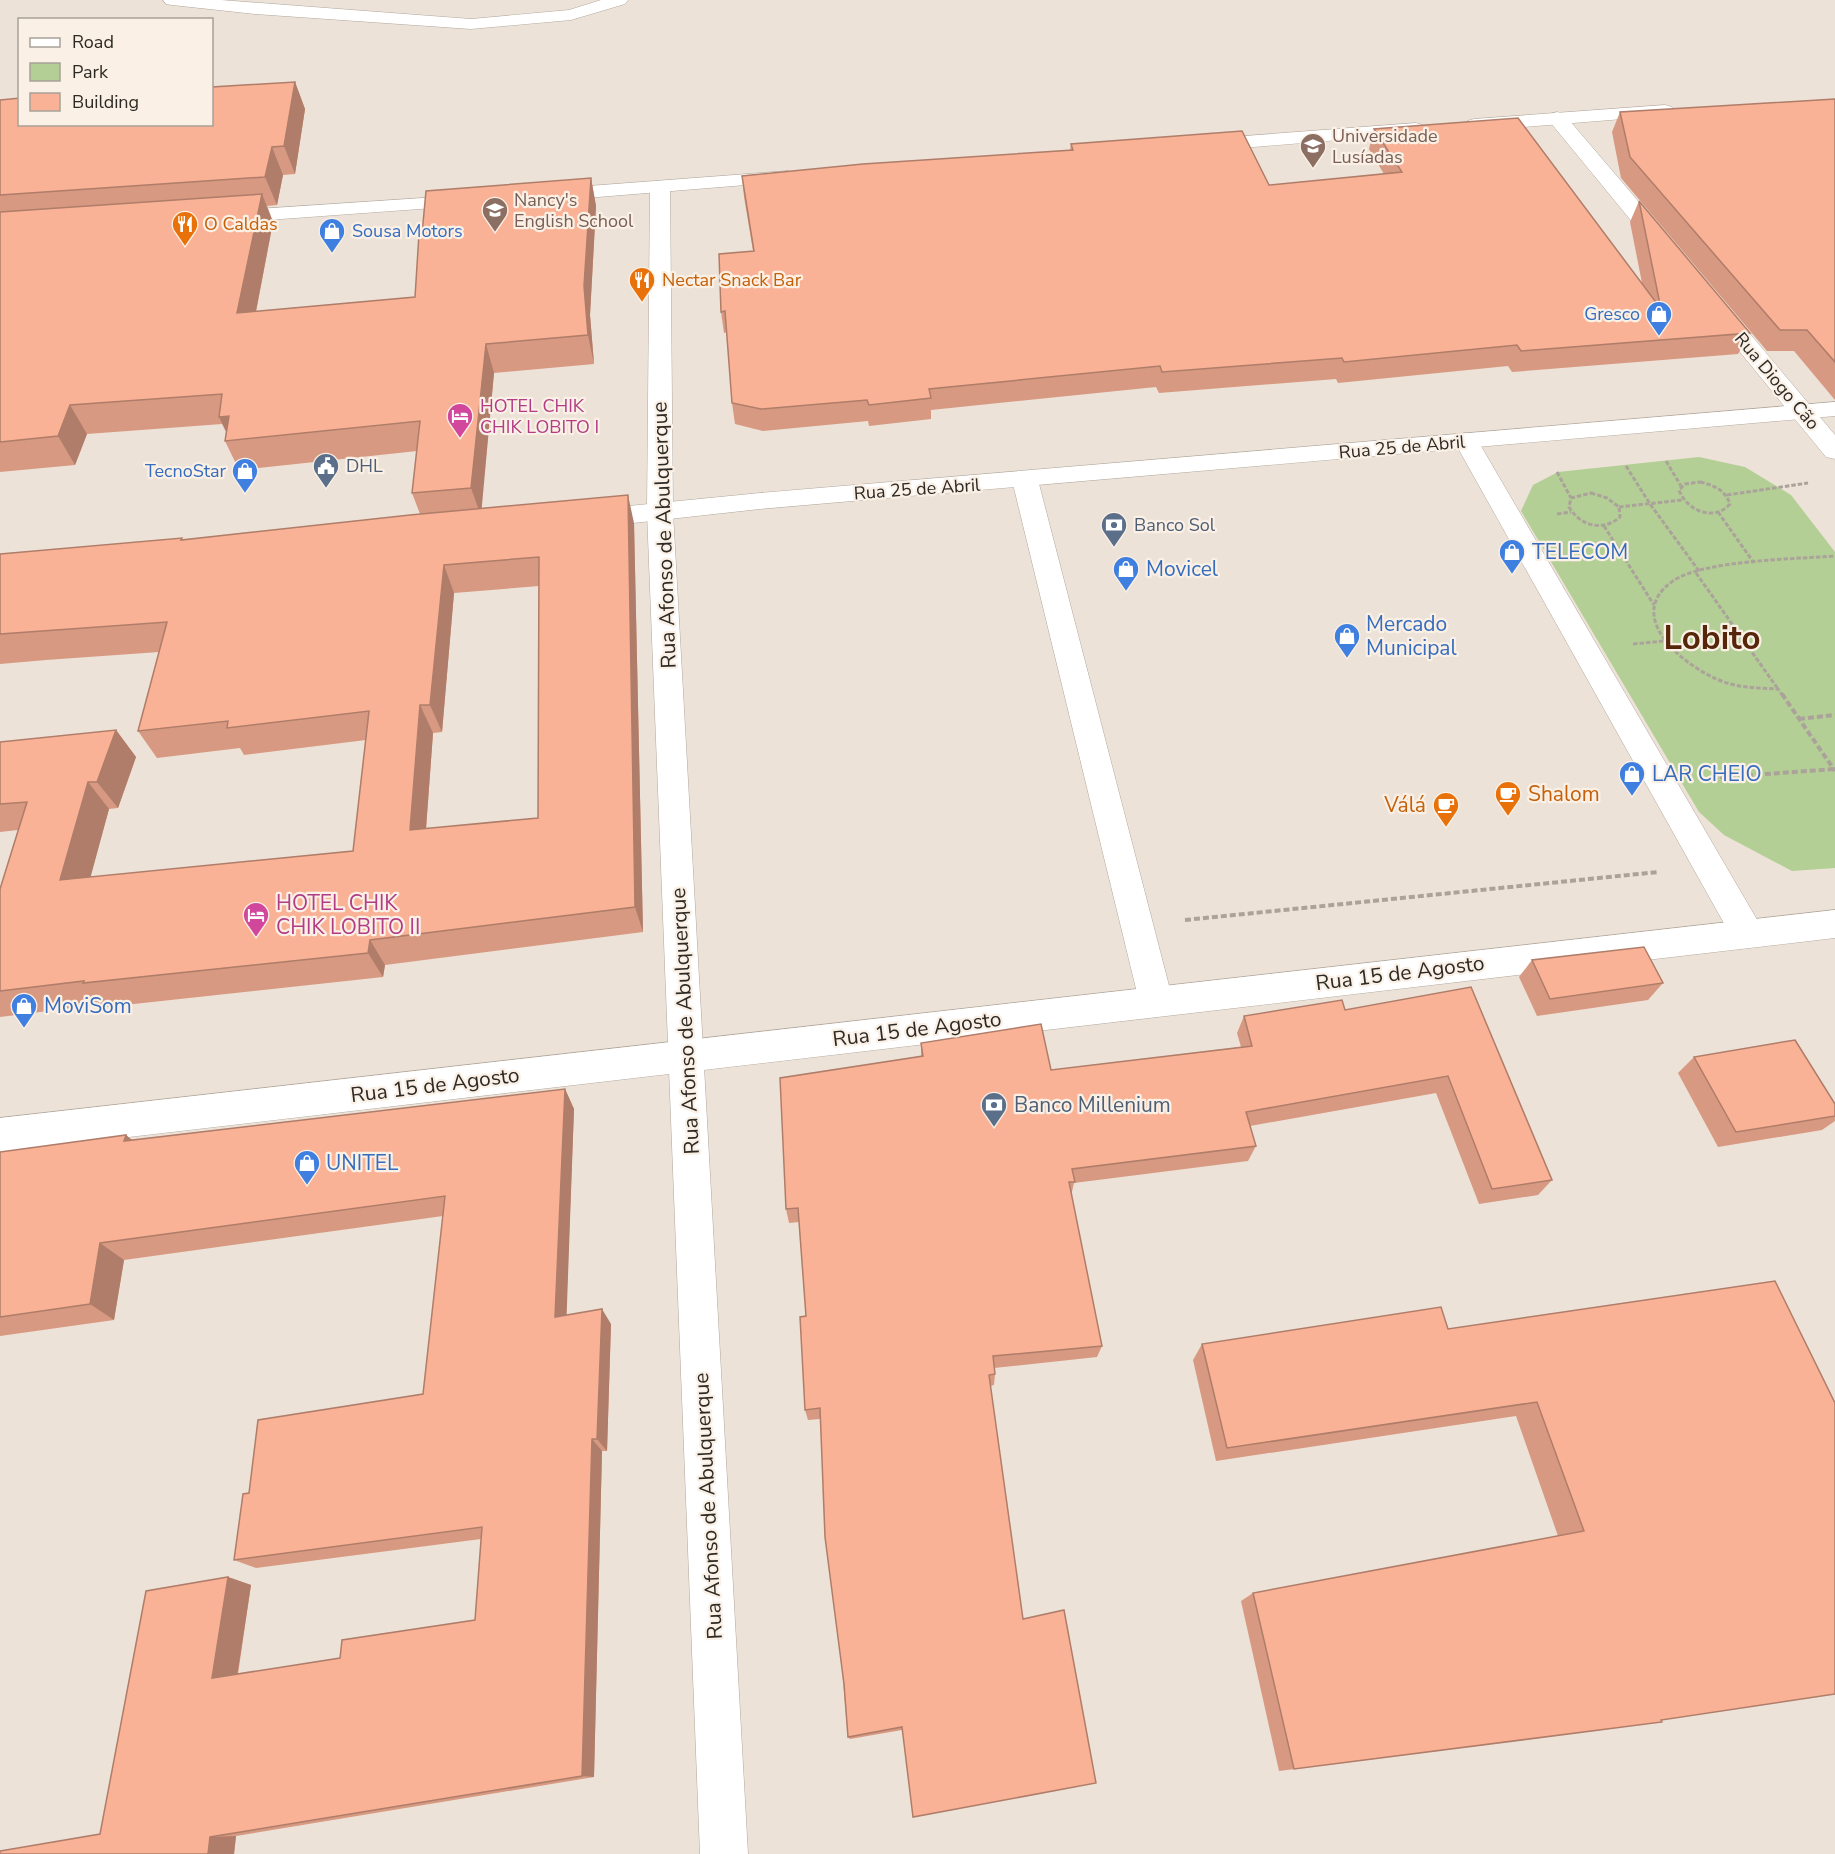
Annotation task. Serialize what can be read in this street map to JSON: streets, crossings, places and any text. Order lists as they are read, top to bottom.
{
  "streets": {
    "street": [
      "Rua Diogo Cão",
      "Rua 25 de Abril",
      "Rua Afonso de Abulquerque",
      "Rua 15 de Agosto"
    ]
  },
  "crossings": [
    ["Rua Diogo Cão", "Rua 25 de Abril"],
    ["Rua 25 de Abril", "Rua Afonso de Abulquerque"],
    ["Rua Afonso de Abulquerque", "Rua 15 de Agosto"]
  ],
  "districts": ["Lobito"],
  "places": {
    "school or university": ["Universidade Lusíadas", "Nancy's English School"],
    "restaurant": ["O Caldas", "Nectar Snack Bar"],
    "shop": [
      "Sousa Motors",
      "Gresco",
      "TecnoStar",
      "TELECOM",
      "Movicel",
      "Mercado Municipal",
      "LAR CHEIO",
      "MoviSom",
      "UNITEL"
    ],
    "hotel": ["HOTEL CHIK CHIK LOBITO I", "HOTEL CHIK CHIK LOBITO II"],
    "public building": ["DHL"],
    "bank": ["Banco Sol", "Banco Millenium"],
    "cafe": ["Shalom", "Válá"]
  },
  "legend": ["Road", "Park", "Building"]
}
